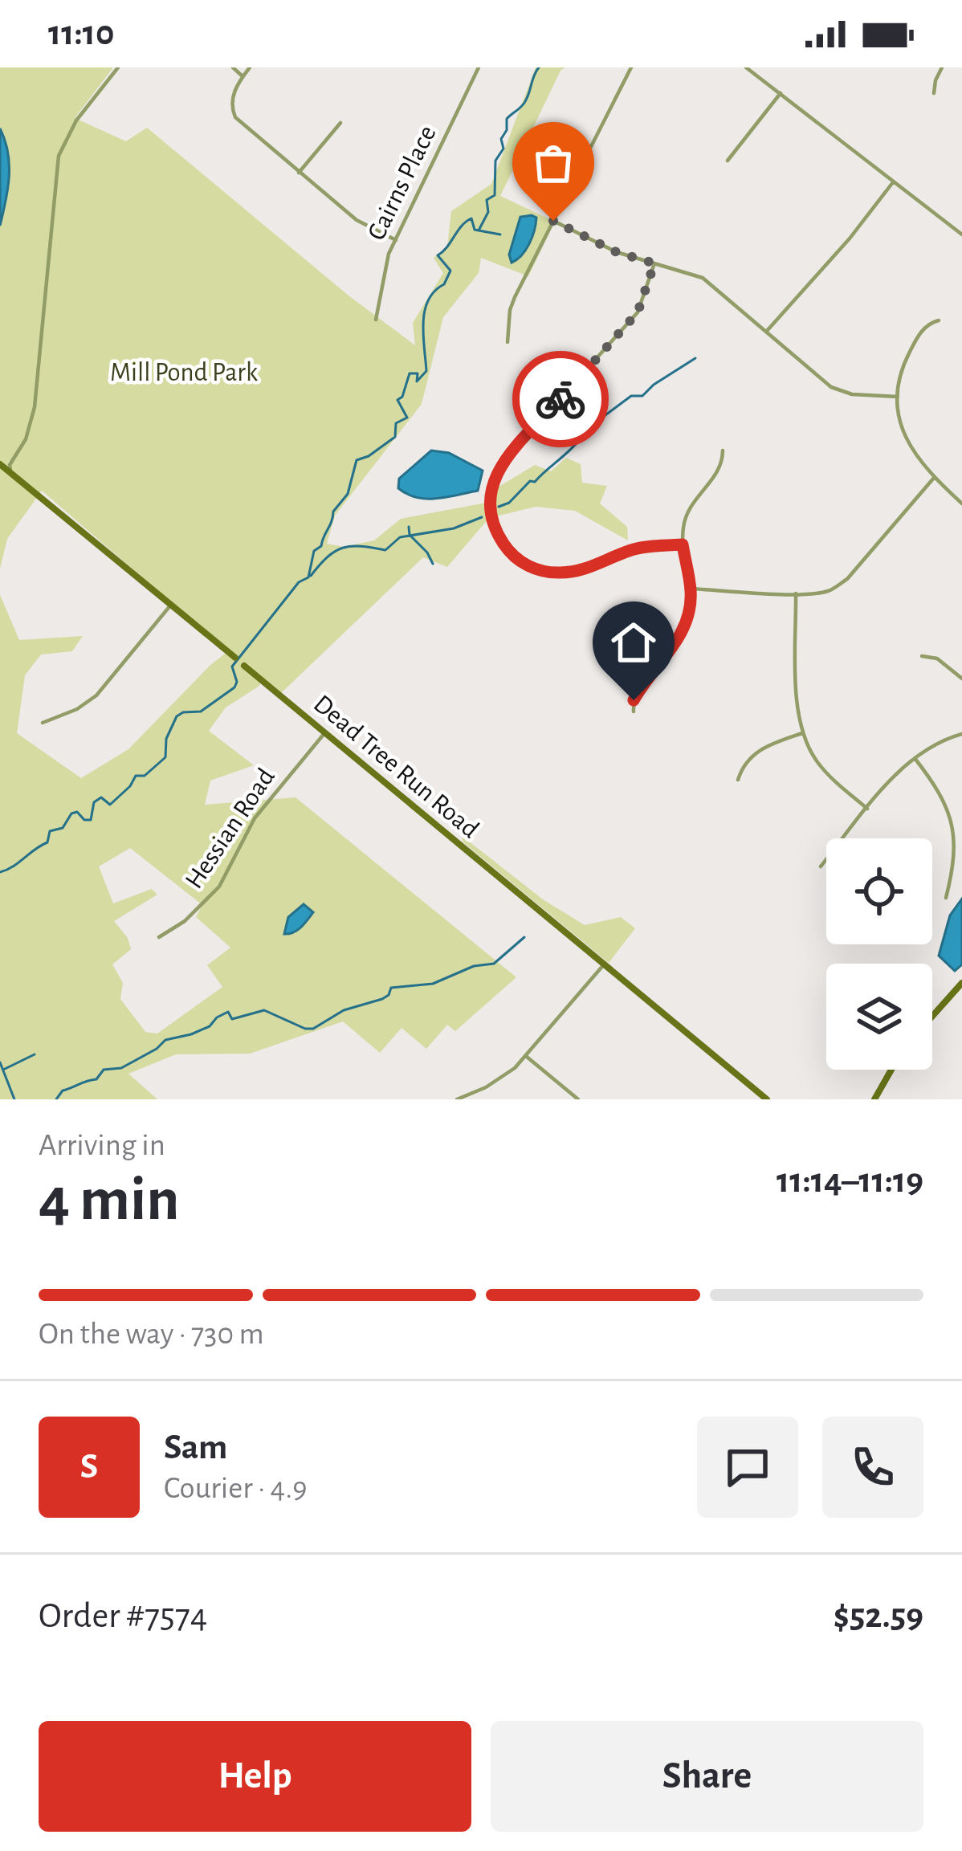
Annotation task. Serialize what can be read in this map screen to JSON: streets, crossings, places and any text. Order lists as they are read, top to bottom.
{
  "streets": {
    "street": ["Cairns Place", "Dead Tree Run Road", "Hessian Road"]
  },
  "crossings": [
    ["Dead Tree Run Road", "Hessian Road"]
  ],
  "parks": ["Mill Pond Park"],
  "page": {
    "status": "11:10",
    "heading": ["4 min", "Arriving in", "11:14–11:19"],
    "panel": [
      "Sam",
      "Courier · 4.9",
      "Order #7574",
      "$52.59"
    ],
    "bar": "On the way · 730 m",
    "round": "S",
    "buttons": ["Help", "Share"]
  }
}
